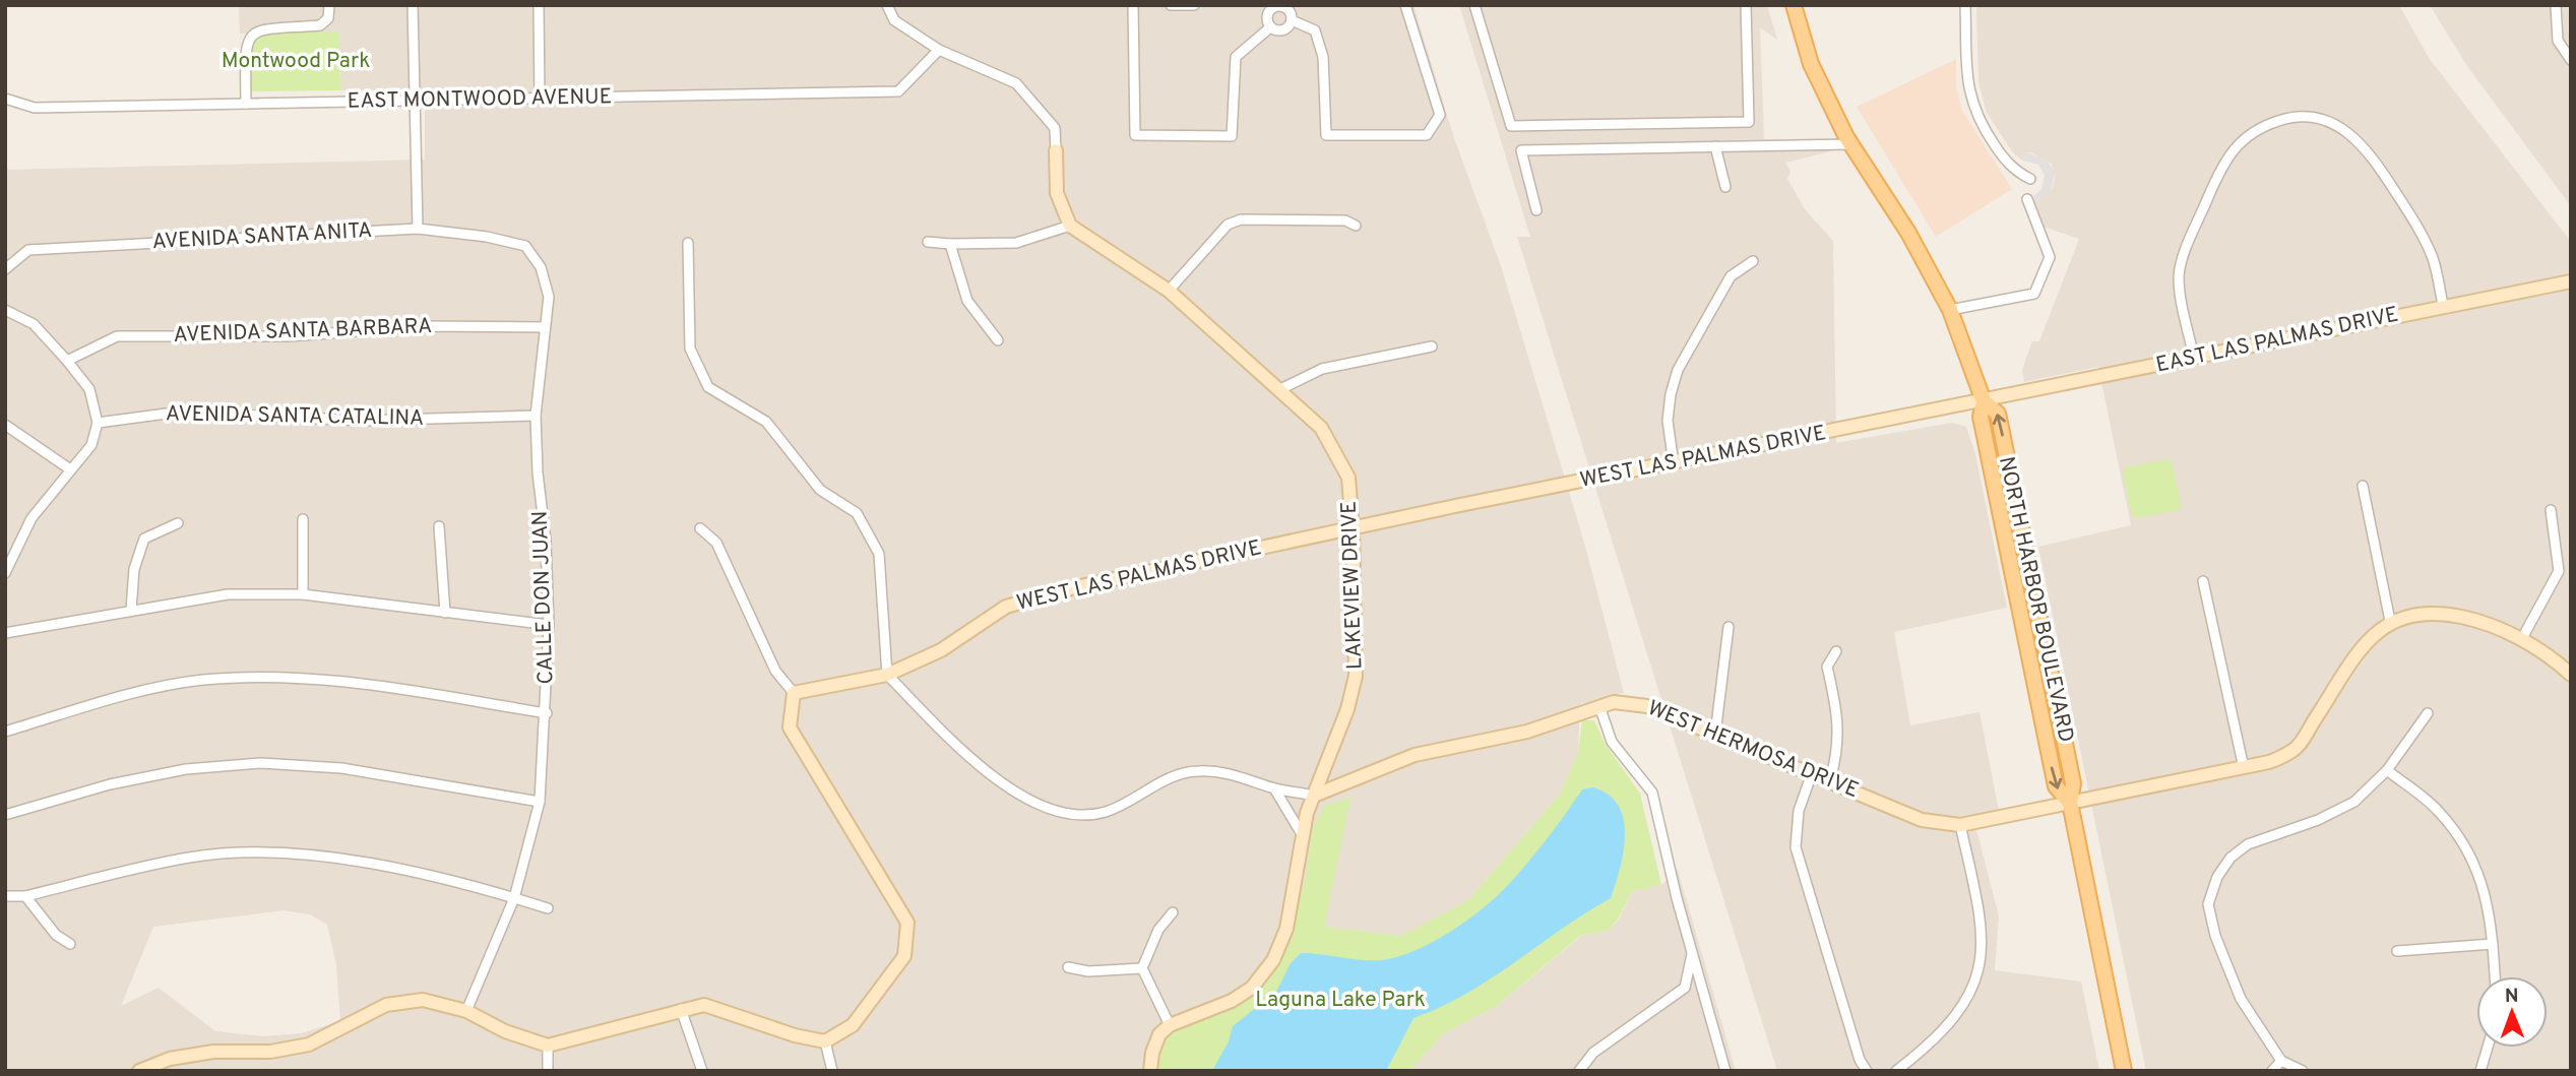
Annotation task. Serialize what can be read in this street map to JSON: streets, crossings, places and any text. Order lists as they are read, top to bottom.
{
  "streets": {
    "main road": ["NORTH HARBOR BOULEVARD"],
    "street": [
      "EAST MONTWOOD AVENUE",
      "AVENIDA SANTA ANITA",
      "AVENIDA SANTA BARBARA",
      "EAST LAS PALMAS DRIVE",
      "AVENIDA SANTA CATALINA",
      "WEST LAS PALMAS DRIVE",
      "LAKEVIEW DRIVE",
      "CALLE DON JUAN",
      "WEST HERMOSA DRIVE"
    ]
  },
  "crossings": [
    ["AVENIDA SANTA ANITA", "CALLE DON JUAN"],
    ["AVENIDA SANTA BARBARA", "CALLE DON JUAN"],
    ["EAST LAS PALMAS DRIVE", "WEST LAS PALMAS DRIVE"],
    ["EAST LAS PALMAS DRIVE", "NORTH HARBOR BOULEVARD"],
    ["AVENIDA SANTA CATALINA", "CALLE DON JUAN"],
    ["WEST LAS PALMAS DRIVE", "LAKEVIEW DRIVE"],
    ["WEST LAS PALMAS DRIVE", "NORTH HARBOR BOULEVARD"],
    ["LAKEVIEW DRIVE", "WEST HERMOSA DRIVE"],
    ["NORTH HARBOR BOULEVARD", "WEST HERMOSA DRIVE"]
  ],
  "parks": ["Montwood Park", "Laguna Lake Park"],
  "north": "top"
}
